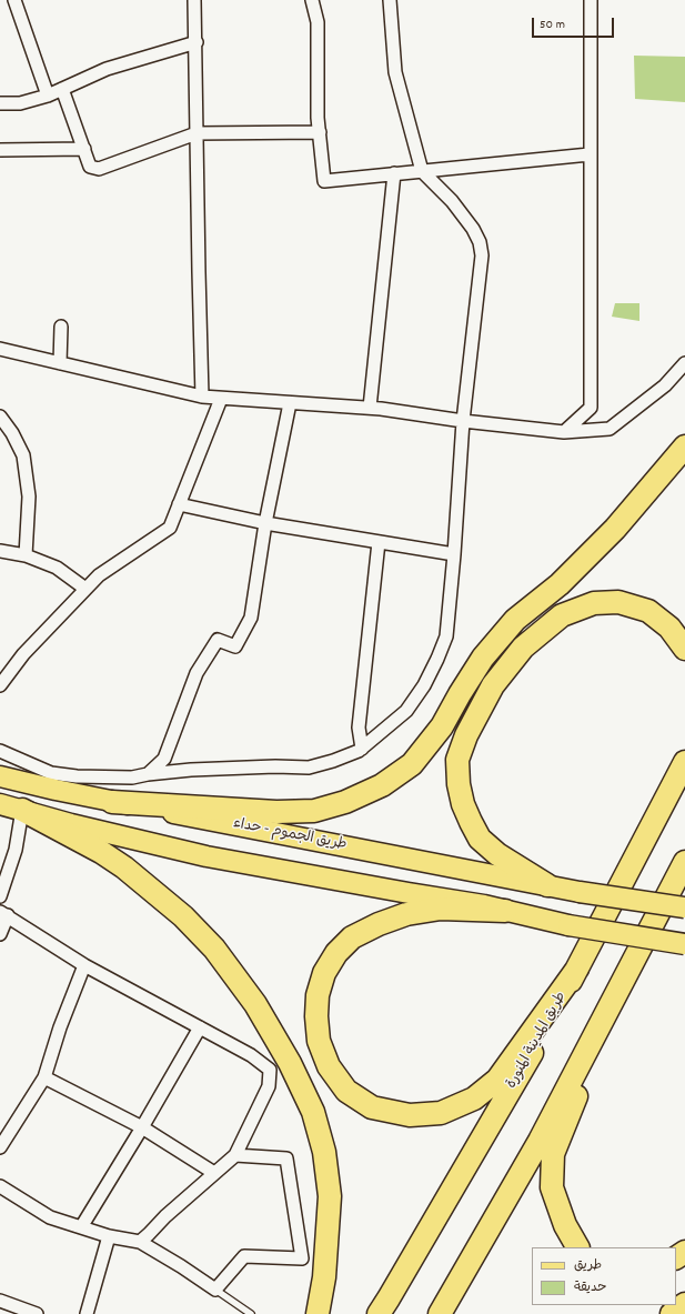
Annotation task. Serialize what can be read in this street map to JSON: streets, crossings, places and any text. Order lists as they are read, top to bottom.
{
  "streets": {
    "highway": ["طريق المدينة المنورة"],
    "main road": ["طريق الجموم - حداء"]
  },
  "legend": ["طريق", "حديقة"],
  "scale_bar": "50 m"
}
